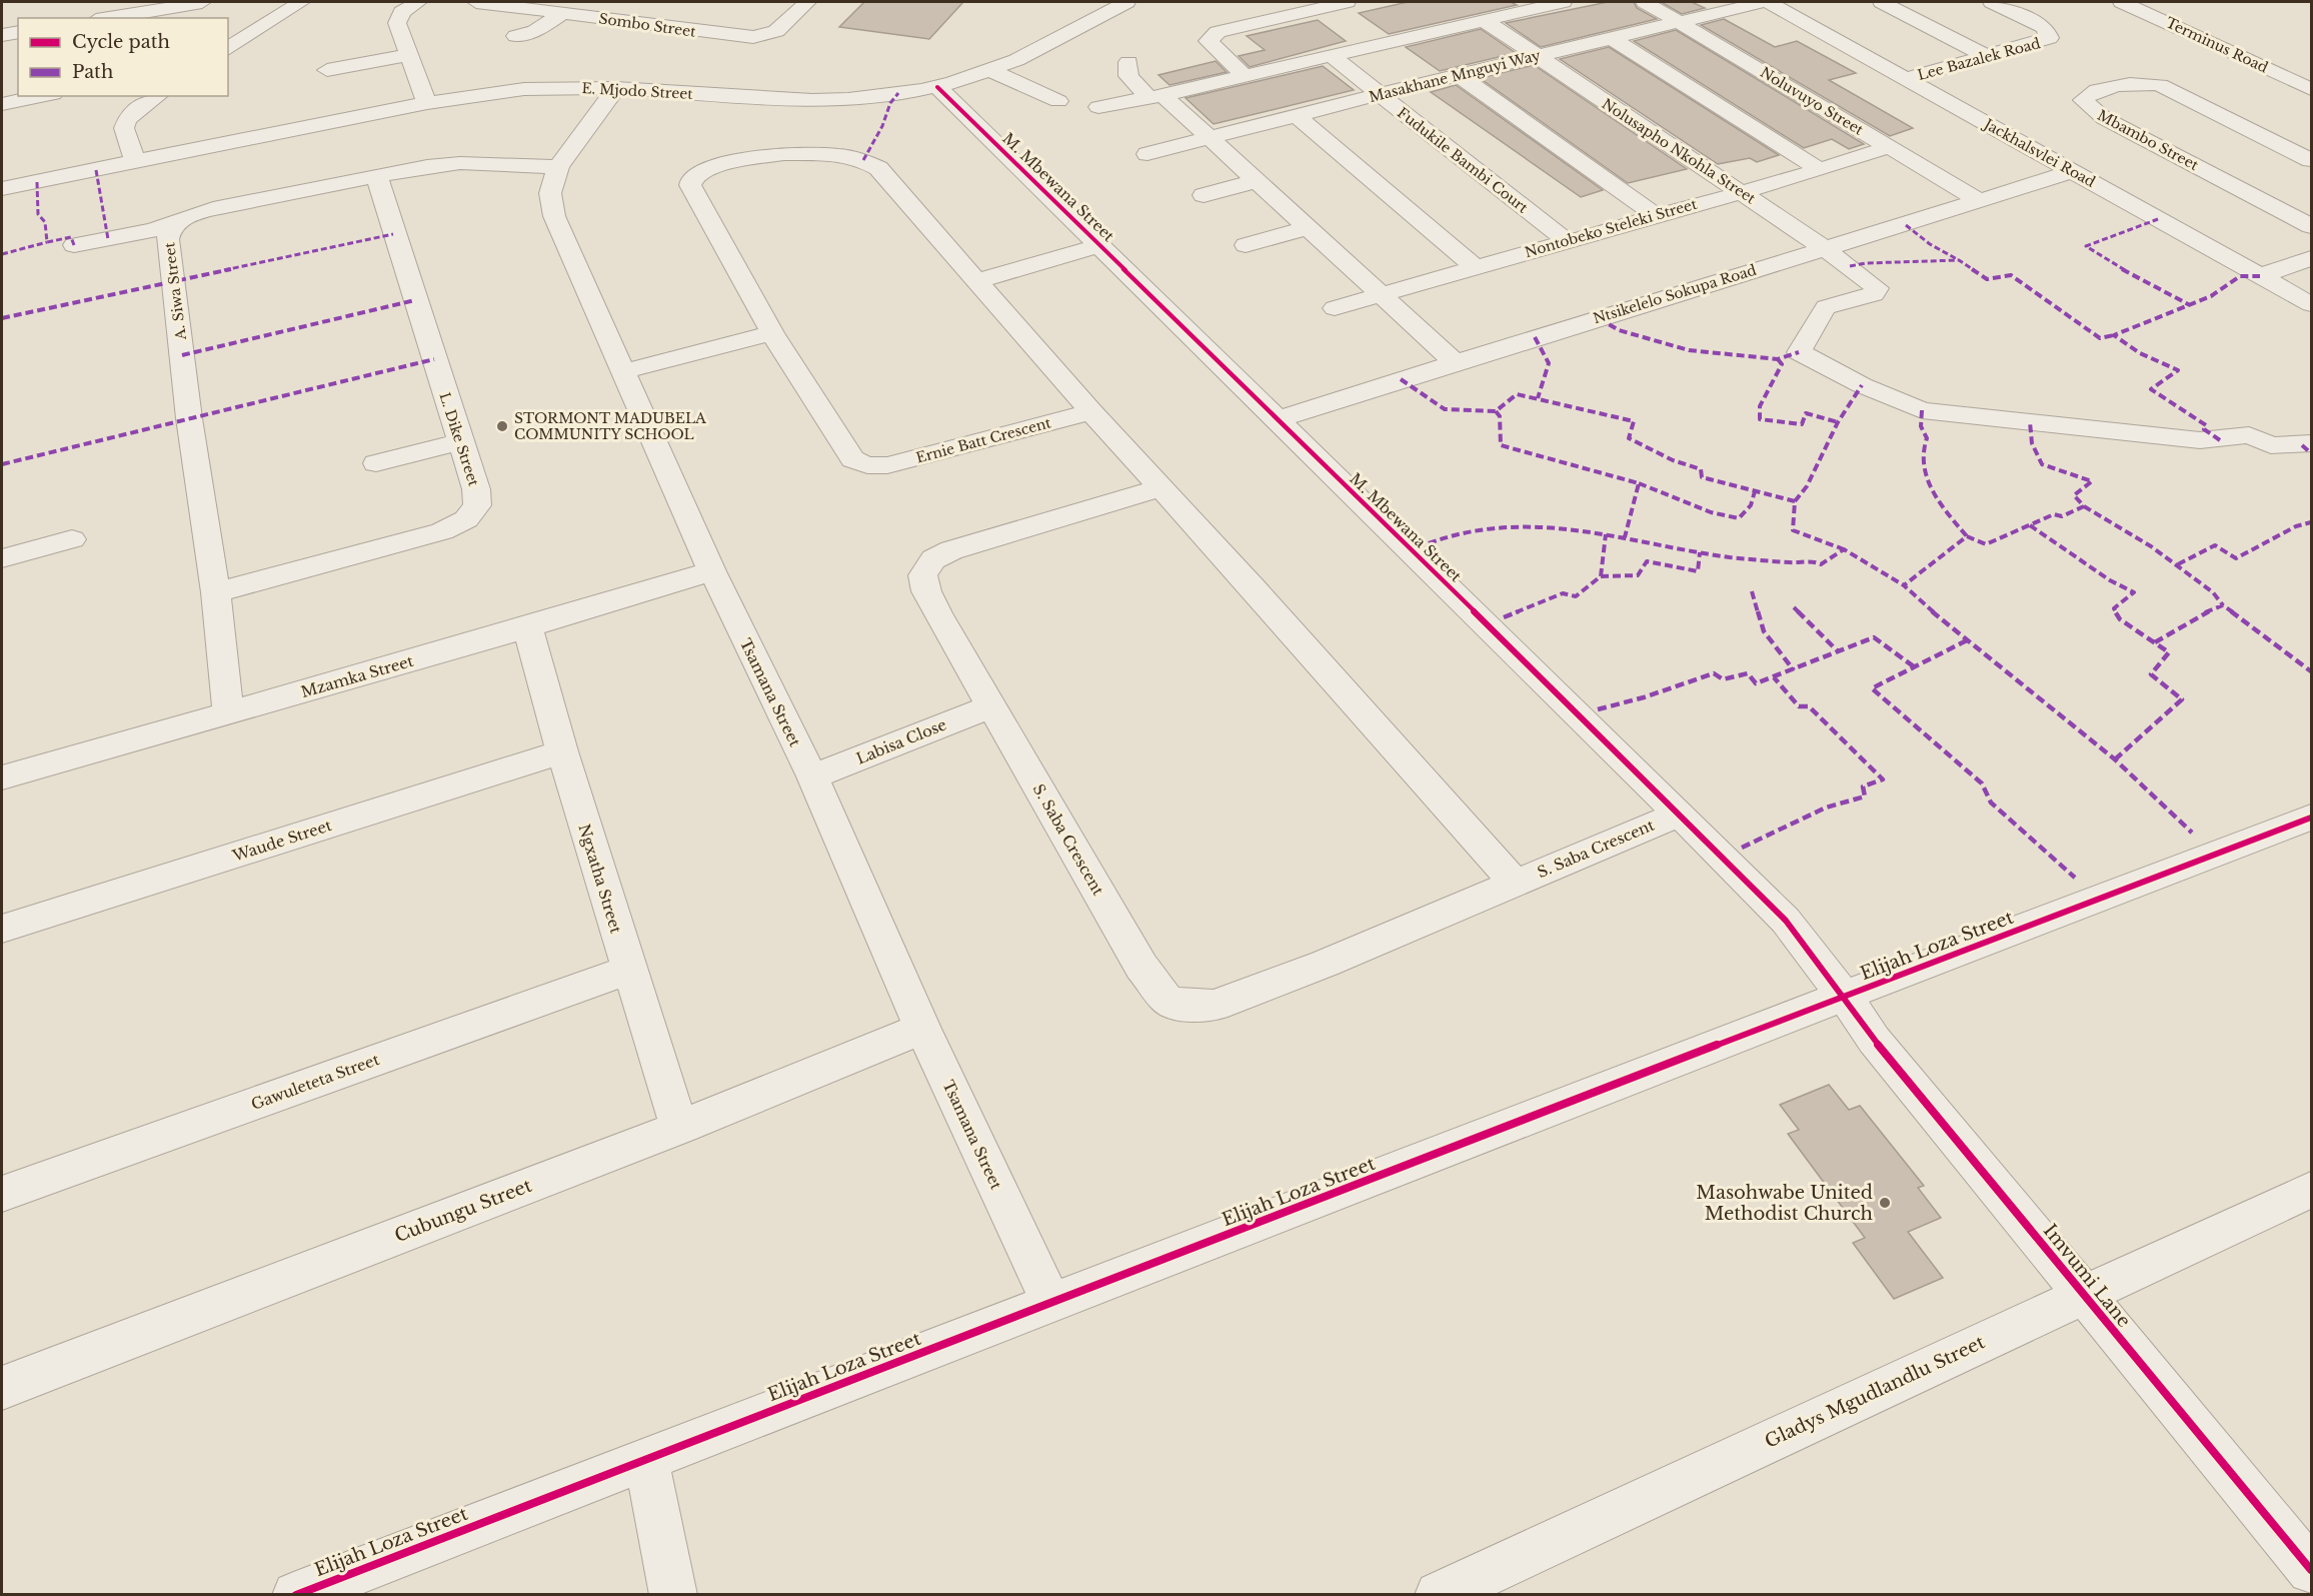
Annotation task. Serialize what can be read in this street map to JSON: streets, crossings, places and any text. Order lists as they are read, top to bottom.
{
  "streets": {
    "street": [
      "Sombo Street",
      "Terminus Road",
      "Lee Bazalek Road",
      "Masakhane Mnguyi Way",
      "E. Mjodo Street",
      "Noluvuyo Street",
      "Mbambo Street",
      "Nolusapho Nkohla Street",
      "Jackhalsvlei Road",
      "Fudukile Bambi Court",
      "M. Mbewana Street",
      "Nontobeko Steleki Street",
      "A. Siwa Street",
      "Ntsikelelo Sokupa Road",
      "L. Dike Street",
      "Ernie Batt Crescent",
      "Mzamka Street",
      "Tsamana Street",
      "Labisa Close",
      "S. Saba Crescent",
      "Waude Street",
      "Ngxatha Street",
      "Elijah Loza Street",
      "Gawuleteta Street",
      "Cubungu Street",
      "Imvumi Lane",
      "Gladys Mgudlandlu Street"
    ]
  },
  "crossings": [
    ["Lee Bazalek Road", "Jackhalsvlei Road"],
    ["Masakhane Mnguyi Way", "Noluvuyo Street"],
    ["Masakhane Mnguyi Way", "Nolusapho Nkohla Street"],
    ["Masakhane Mnguyi Way", "Fudukile Bambi Court"],
    ["E. Mjodo Street", "M. Mbewana Street"],
    ["E. Mjodo Street", "Tsamana Street"],
    ["Noluvuyo Street", "Nontobeko Steleki Street"],
    ["Noluvuyo Street", "Ntsikelelo Sokupa Road"],
    ["Nolusapho Nkohla Street", "Nontobeko Steleki Street"],
    ["Nolusapho Nkohla Street", "Ntsikelelo Sokupa Road"],
    ["Jackhalsvlei Road", "Ntsikelelo Sokupa Road"],
    ["Fudukile Bambi Court", "Nontobeko Steleki Street"],
    ["M. Mbewana Street", "Ntsikelelo Sokupa Road"],
    ["M. Mbewana Street", "S. Saba Crescent"],
    ["M. Mbewana Street", "Elijah Loza Street"],
    ["M. Mbewana Street", "Imvumi Lane"],
    ["A. Siwa Street", "L. Dike Street"],
    ["A. Siwa Street", "Mzamka Street"],
    ["A. Siwa Street", "Tsamana Street"],
    ["Mzamka Street", "Tsamana Street"],
    ["Mzamka Street", "Ngxatha Street"],
    ["Tsamana Street", "Labisa Close"],
    ["Tsamana Street", "Elijah Loza Street"],
    ["Tsamana Street", "Cubungu Street"],
    ["Labisa Close", "S. Saba Crescent"],
    ["Waude Street", "Ngxatha Street"],
    ["Ngxatha Street", "Gawuleteta Street"],
    ["Ngxatha Street", "Cubungu Street"],
    ["Elijah Loza Street", "Imvumi Lane"],
    ["Imvumi Lane", "Gladys Mgudlandlu Street"]
  ],
  "places": ["STORMONT MADUBELA COMMUNITY SCHOOL", "Masohwabe United Methodist Church"],
  "legend": ["Cycle path", "Path"]
}
